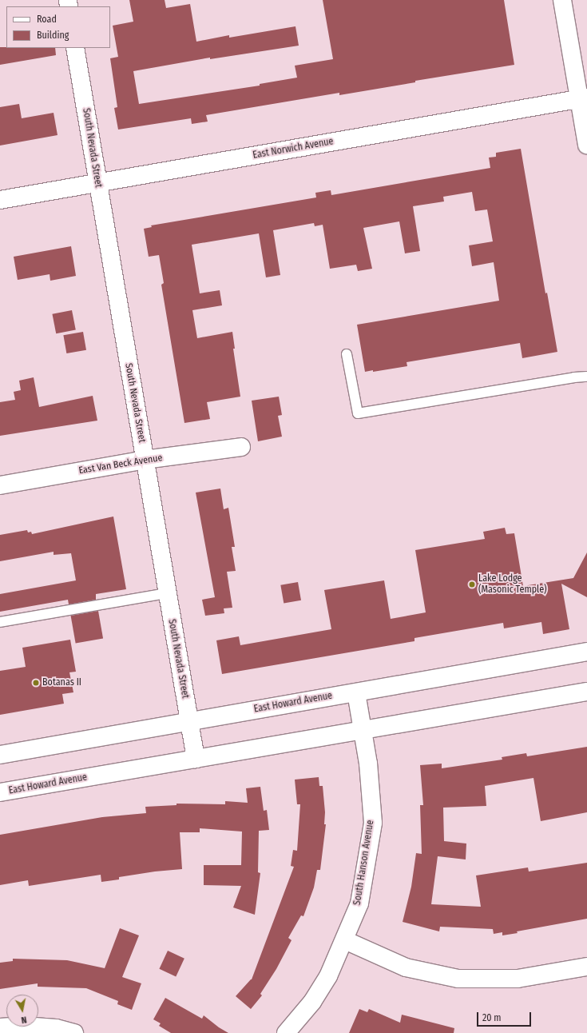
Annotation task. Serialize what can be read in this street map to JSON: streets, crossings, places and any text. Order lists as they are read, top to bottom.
{
  "streets": {
    "street": [
      "South Nevada Street",
      "East Norwich Avenue",
      "East Van Beck Avenue",
      "East Howard Avenue",
      "South Hanson Avenue"
    ]
  },
  "crossings": [
    ["South Nevada Street", "East Norwich Avenue"],
    ["South Nevada Street", "East Van Beck Avenue"],
    ["South Nevada Street", "East Howard Avenue"],
    ["East Howard Avenue", "South Hanson Avenue"]
  ],
  "places": ["Lake Lodge (Masonic Temple)", "Botanas II"],
  "legend": ["Road", "Building"],
  "scale_bar": "20 m",
  "north": "bottom"
}
